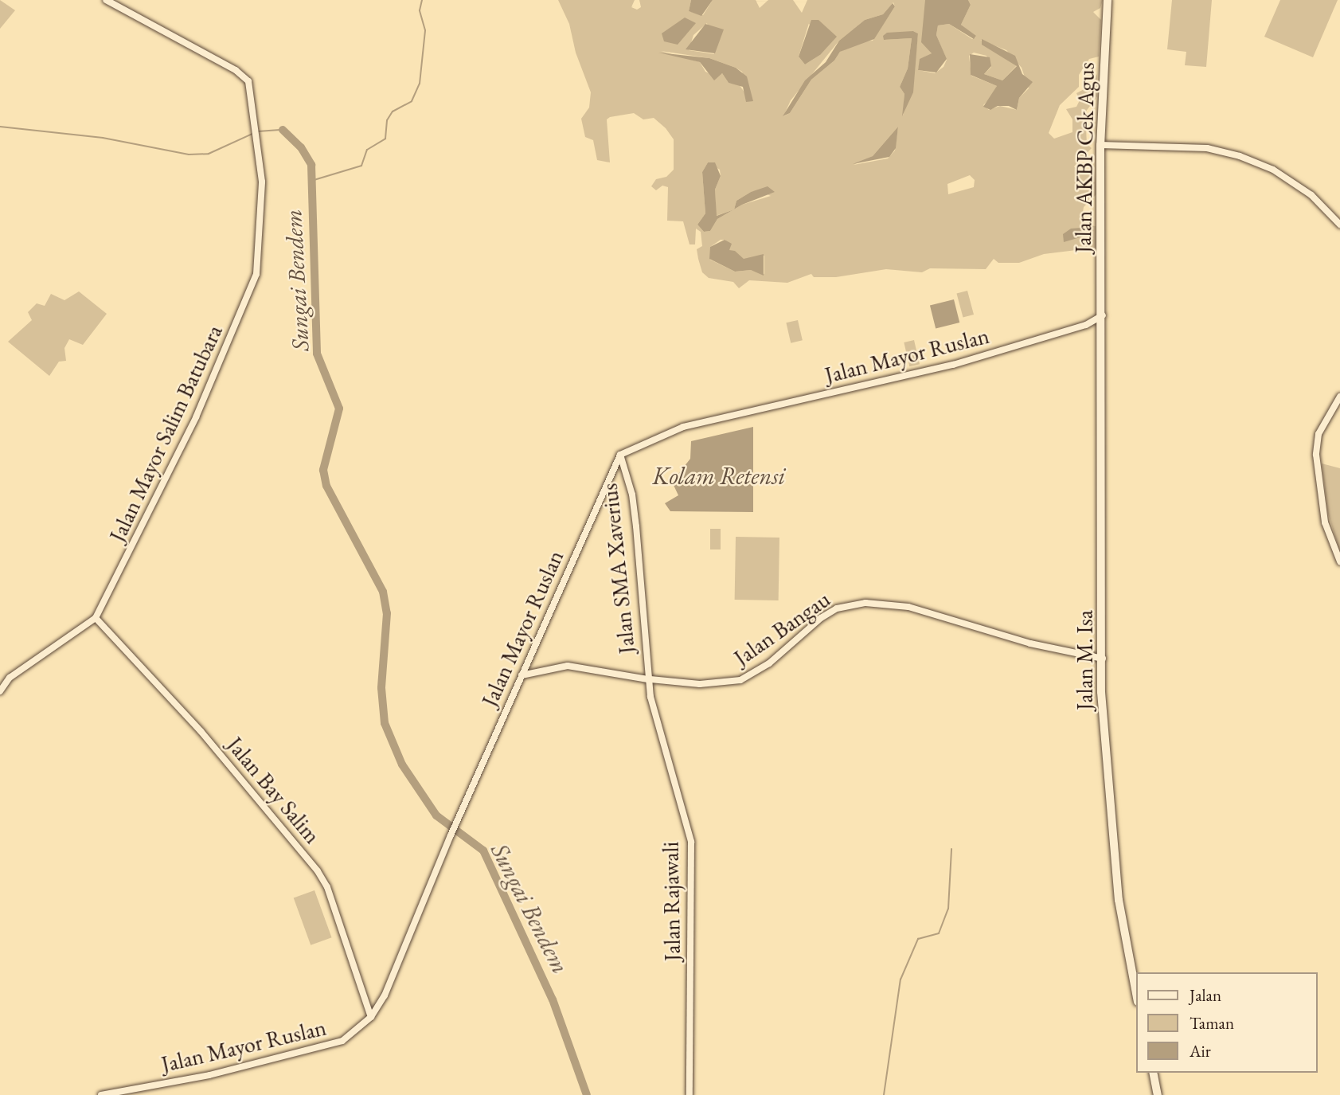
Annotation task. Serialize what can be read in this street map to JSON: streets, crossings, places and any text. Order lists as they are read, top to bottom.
{
  "streets": {
    "main road": ["Jalan AKBP Cek Agus", "Jalan M. Isa"],
    "street": [
      "Jalan Mayor Ruslan",
      "Jalan Mayor Salim Batubara",
      "Jalan SMA Xaverius",
      "Jalan Bangau",
      "Jalan Bay Salim",
      "Jalan Rajawali"
    ]
  },
  "crossings": [
    ["Jalan AKBP Cek Agus", "Jalan Mayor Ruslan"],
    ["Jalan AKBP Cek Agus", "Jalan M. Isa"],
    ["Jalan Mayor Ruslan", "Jalan SMA Xaverius"],
    ["Jalan Mayor Ruslan", "Jalan Bangau"],
    ["Jalan Mayor Ruslan", "Jalan M. Isa"],
    ["Jalan Mayor Ruslan", "Jalan Bay Salim"],
    ["Jalan Mayor Salim Batubara", "Jalan Bay Salim"],
    ["Jalan SMA Xaverius", "Jalan Bangau"],
    ["Jalan SMA Xaverius", "Jalan Rajawali"],
    ["Jalan Bangau", "Jalan M. Isa"]
  ],
  "water": ["Sungai Bendem", "Kolam Retensi"],
  "legend": ["Jalan", "Taman", "Air"]
}
